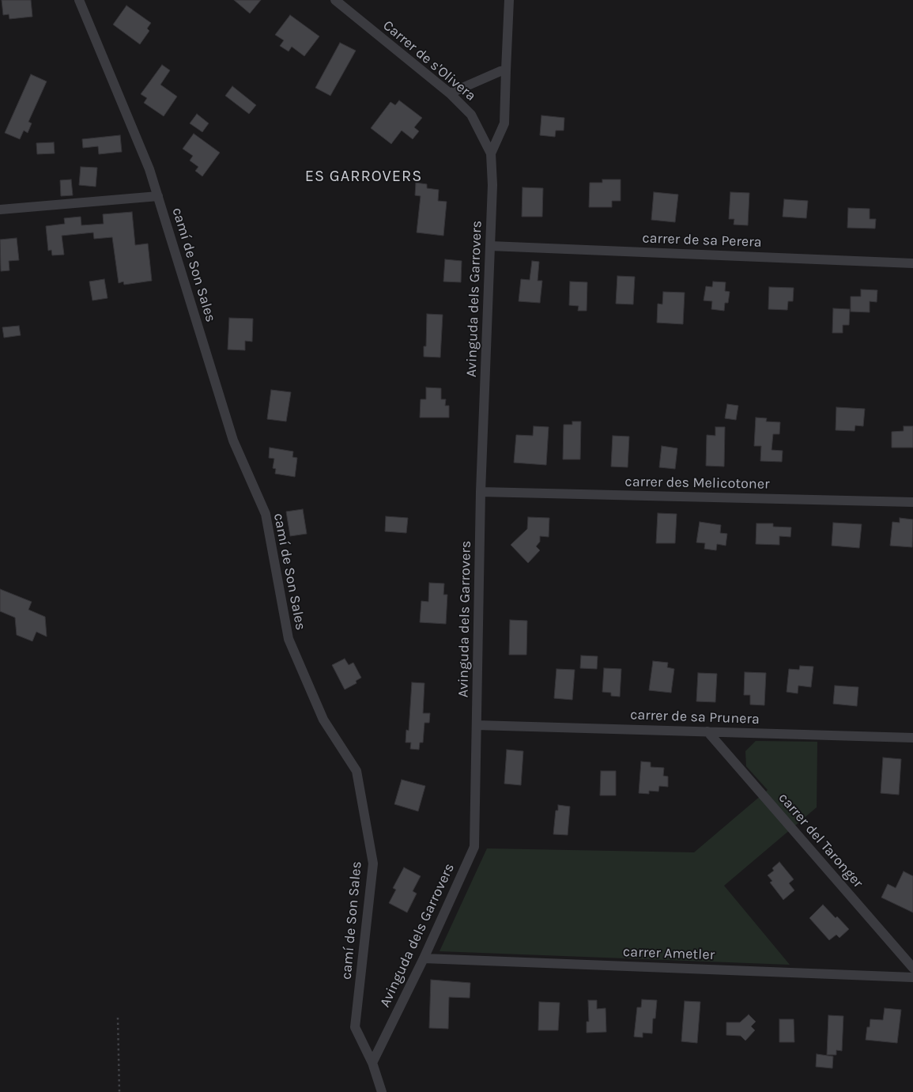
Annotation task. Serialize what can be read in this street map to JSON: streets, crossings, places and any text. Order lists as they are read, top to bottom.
{
  "streets": {
    "street": [
      "Carrer de s'Olivera",
      "carrer de sa Perera",
      "camí de Son Sales",
      "Avinguda dels Garrovers",
      "carrer des Melicotoner",
      "carrer de sa Prunera",
      "carrer del Taronger",
      "carrer Ametler"
    ]
  },
  "crossings": [
    ["Carrer de s'Olivera", "Avinguda dels Garrovers"],
    ["carrer de sa Perera", "Avinguda dels Garrovers"],
    ["camí de Son Sales", "Avinguda dels Garrovers"],
    ["Avinguda dels Garrovers", "carrer des Melicotoner"],
    ["Avinguda dels Garrovers", "carrer de sa Prunera"],
    ["Avinguda dels Garrovers", "carrer Ametler"],
    ["carrer de sa Prunera", "carrer del Taronger"]
  ],
  "districts": ["ES GARROVERS"]
}
